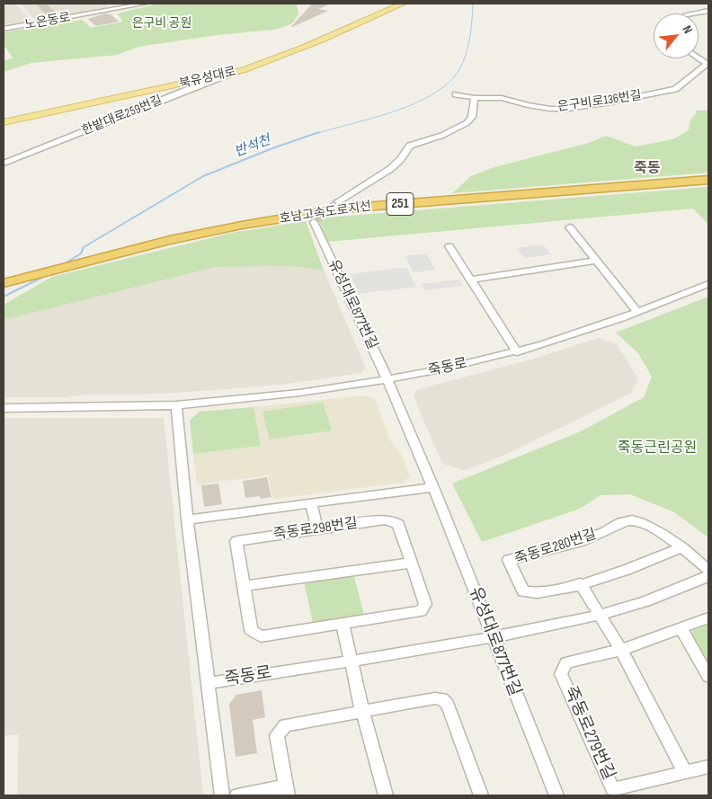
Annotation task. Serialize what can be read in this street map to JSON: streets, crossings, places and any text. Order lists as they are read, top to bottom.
{
  "streets": {
    "highway": ["251", "호남고속도로지선"],
    "main road": ["북유성대로"],
    "street": [
      "노은동로",
      "은구비로136번길",
      "한밭대로259번길",
      "유성대로877번길",
      "죽동로",
      "죽동로298번길",
      "죽동로280번길",
      "죽동로279번길"
    ]
  },
  "crossings": [
    ["북유성대로", "한밭대로259번길"],
    ["유성대로877번길", "죽동로"]
  ],
  "districts": ["죽동"],
  "water": ["반석천"],
  "parks": ["은구비 공원", "죽동근린공원"],
  "north": "top right"
}
